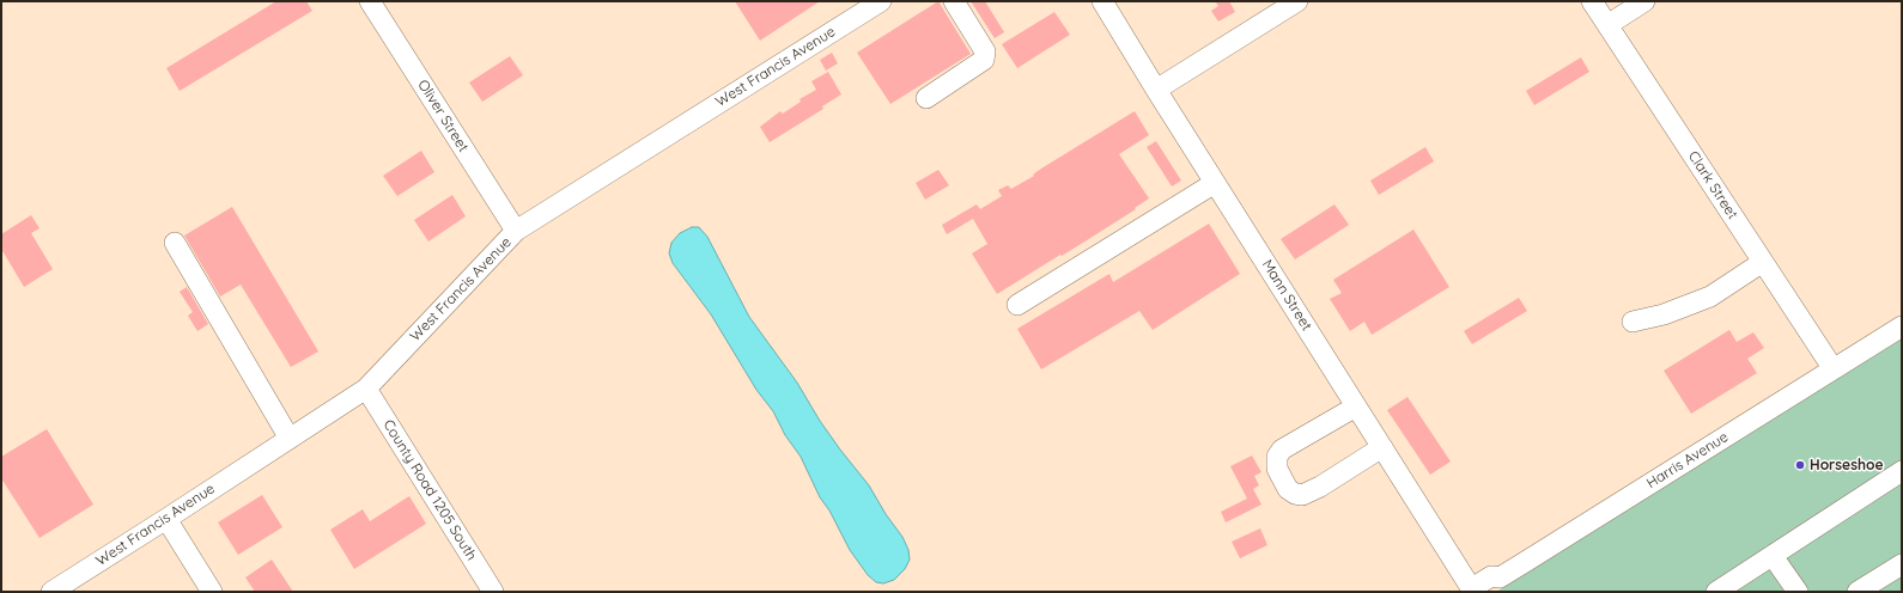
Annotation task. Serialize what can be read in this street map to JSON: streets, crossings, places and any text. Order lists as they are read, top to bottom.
{
  "streets": {
    "street": [
      "West Francis Avenue",
      "Oliver Street",
      "Clark Street",
      "Mann Street",
      "Harris Avenue",
      "County Road 1205 South"
    ]
  },
  "crossings": [
    ["West Francis Avenue", "Oliver Street"],
    ["West Francis Avenue", "County Road 1205 South"],
    ["Clark Street", "Harris Avenue"],
    ["Mann Street", "Harris Avenue"]
  ],
  "places": ["Horseshoe"]
}
